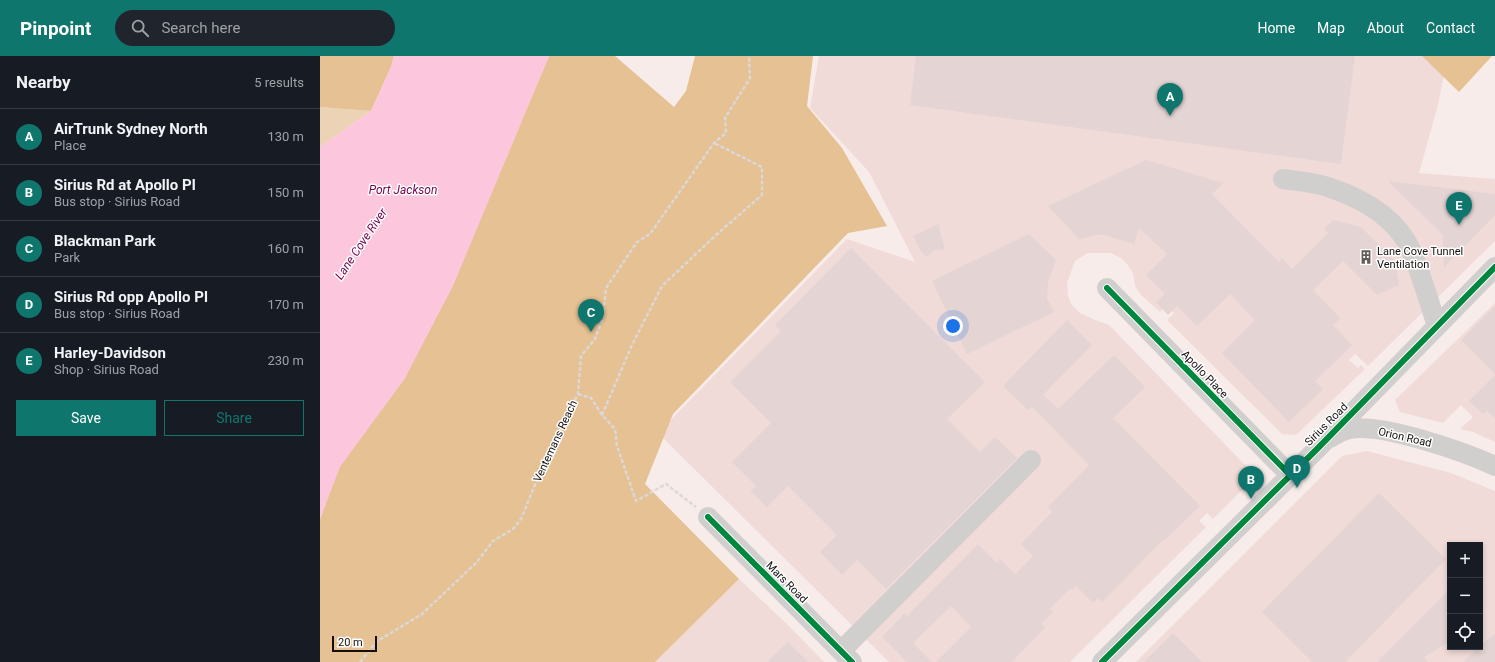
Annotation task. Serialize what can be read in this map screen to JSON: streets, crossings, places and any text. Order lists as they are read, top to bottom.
{
  "streets": {
    "street": [
      "Apollo Place",
      "Sirius Road",
      "Orion Road",
      "Mars Road"
    ],
    "path": ["Ventemans Reach"]
  },
  "crossings": [
    ["Apollo Place", "Sirius Road"],
    ["Sirius Road", "Orion Road"]
  ],
  "water": ["Port Jackson", "Lane Cove River"],
  "places": {
    "building": ["Lane Cove Tunnel Ventilation"]
  },
  "scale_bar": "20 m",
  "page": {
    "header": "Pinpoint",
    "search": "Search here",
    "nav": [
      "Home",
      "Map",
      "About",
      "Contact"
    ],
    "heading": ["Nearby", "5 results"],
    "pins": [
      "A",
      "E",
      "C",
      "D",
      "B"
    ],
    "list": [
      {
        "mark": "A",
        "name": "AirTrunk Sydney North",
        "note": "Place",
        "value": "130 m"
      },
      {
        "mark": "B",
        "name": "Sirius Rd at Apollo Pl",
        "note": "Bus stop · Sirius Road",
        "value": "150 m"
      },
      {
        "mark": "C",
        "name": "Blackman Park",
        "note": "Park",
        "value": "160 m"
      },
      {
        "mark": "D",
        "name": "Sirius Rd opp Apollo Pl",
        "note": "Bus stop · Sirius Road",
        "value": "170 m"
      },
      {
        "mark": "E",
        "name": "Harley-Davidson",
        "note": "Shop · Sirius Road",
        "value": "230 m"
      }
    ],
    "buttons": ["Save", "Share"],
    "map_buttons": ["+", "−"],
    "scale": "20 m"
  }
}
